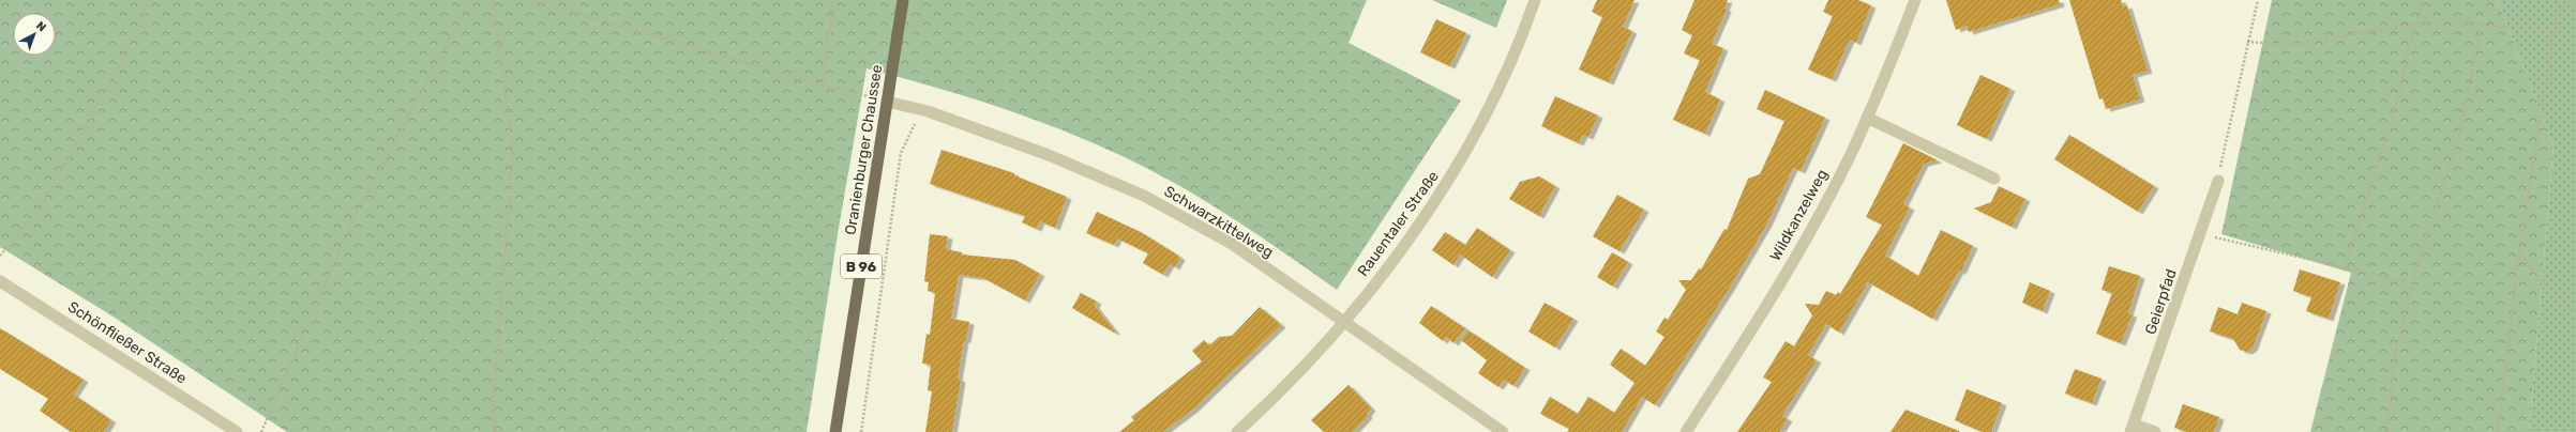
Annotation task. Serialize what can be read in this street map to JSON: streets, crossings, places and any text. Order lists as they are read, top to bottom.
{
  "streets": {
    "main road": ["Oranienburger Chaussee", "B 96"],
    "street": [
      "Wildkanzelweg",
      "Schwarzkittelweg",
      "Rauentaler Straße",
      "Geierpfad",
      "Schönfließer Straße"
    ]
  },
  "crossings": [
    ["Oranienburger Chaussee", "Schwarzkittelweg"],
    ["Schwarzkittelweg", "Rauentaler Straße"]
  ],
  "north": "top right"
}
